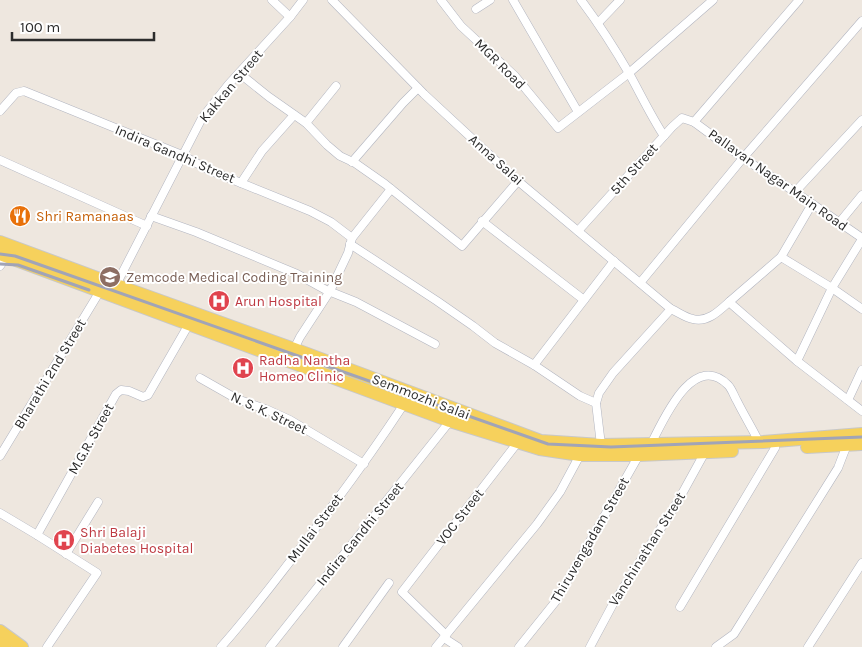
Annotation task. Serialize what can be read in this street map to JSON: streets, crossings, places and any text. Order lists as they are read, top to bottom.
{
  "streets": {
    "main road": ["Semmozhi Salai"],
    "street": [
      "MGR Road",
      "Kakkan Street",
      "Indira Gandhi Street",
      "Anna Salai",
      "5th Street",
      "Pallavan Nagar Main Road",
      "Bharathi 2nd Street",
      "N. S. K. Street",
      "M.G.R. Street",
      "VOC Street",
      "Mullai Street",
      "Thiruvengadam Street",
      "Vanchinathan Street"
    ]
  },
  "crossings": [
    ["Kakkan Street", "Indira Gandhi Street"],
    ["Kakkan Street", "Semmozhi Salai"],
    ["Indira Gandhi Street", "Semmozhi Salai"],
    ["Anna Salai", "5th Street"],
    ["Anna Salai", "Pallavan Nagar Main Road"],
    ["5th Street", "Pallavan Nagar Main Road"],
    ["Bharathi 2nd Street", "Semmozhi Salai"],
    ["Semmozhi Salai", "M.G.R. Street"],
    ["Semmozhi Salai", "VOC Street"],
    ["Semmozhi Salai", "Mullai Street"],
    ["Semmozhi Salai", "Thiruvengadam Street"],
    ["Semmozhi Salai", "Vanchinathan Street"],
    ["N. S. K. Street", "Mullai Street"]
  ],
  "places": {
    "restaurant": ["Shri Ramanaas"],
    "school or university": ["Zemcode Medical Coding Training"],
    "hospital": ["Arun Hospital", "Radha Nantha Homeo Clinic", "Shri Balaji Diabetes Hospital"]
  },
  "scale_bar": "100 m"
}
